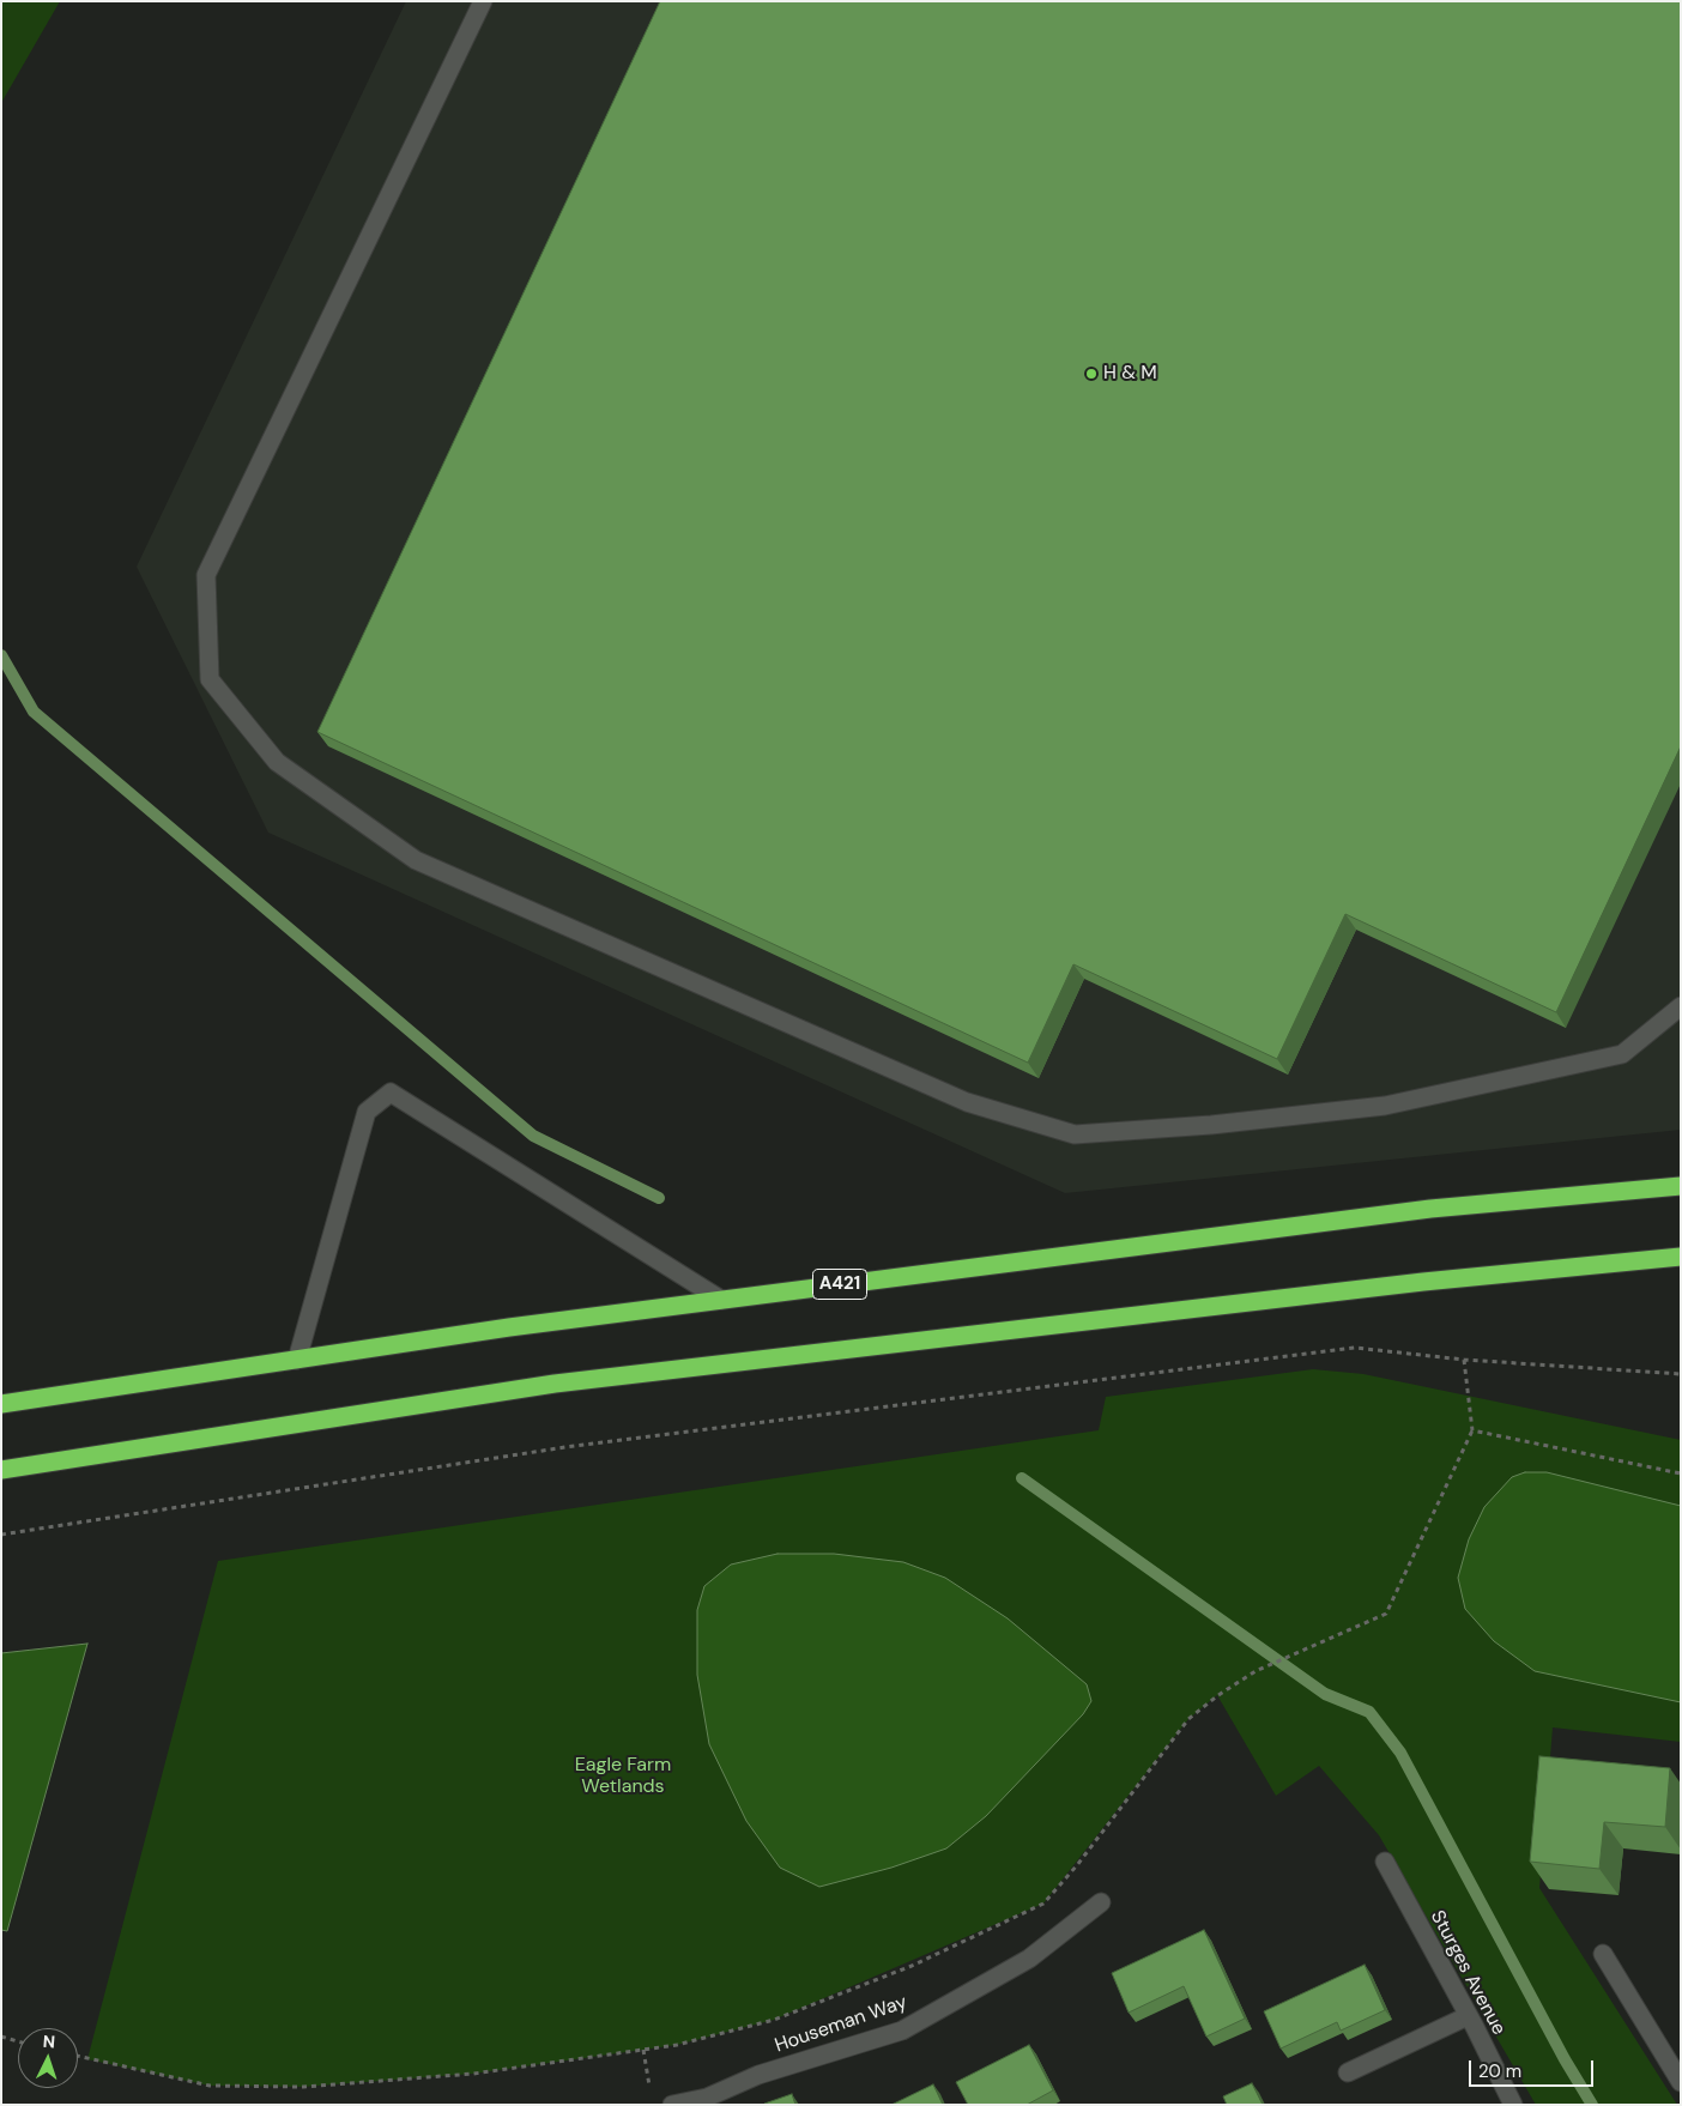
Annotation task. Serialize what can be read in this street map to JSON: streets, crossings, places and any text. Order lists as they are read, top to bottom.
{
  "streets": {
    "highway": ["A421"],
    "street": ["Sturges Avenue", "Houseman Way"]
  },
  "parks": ["Eagle Farm Wetlands"],
  "places": ["H & M"],
  "scale_bar": "20 m",
  "north": "top"
}
